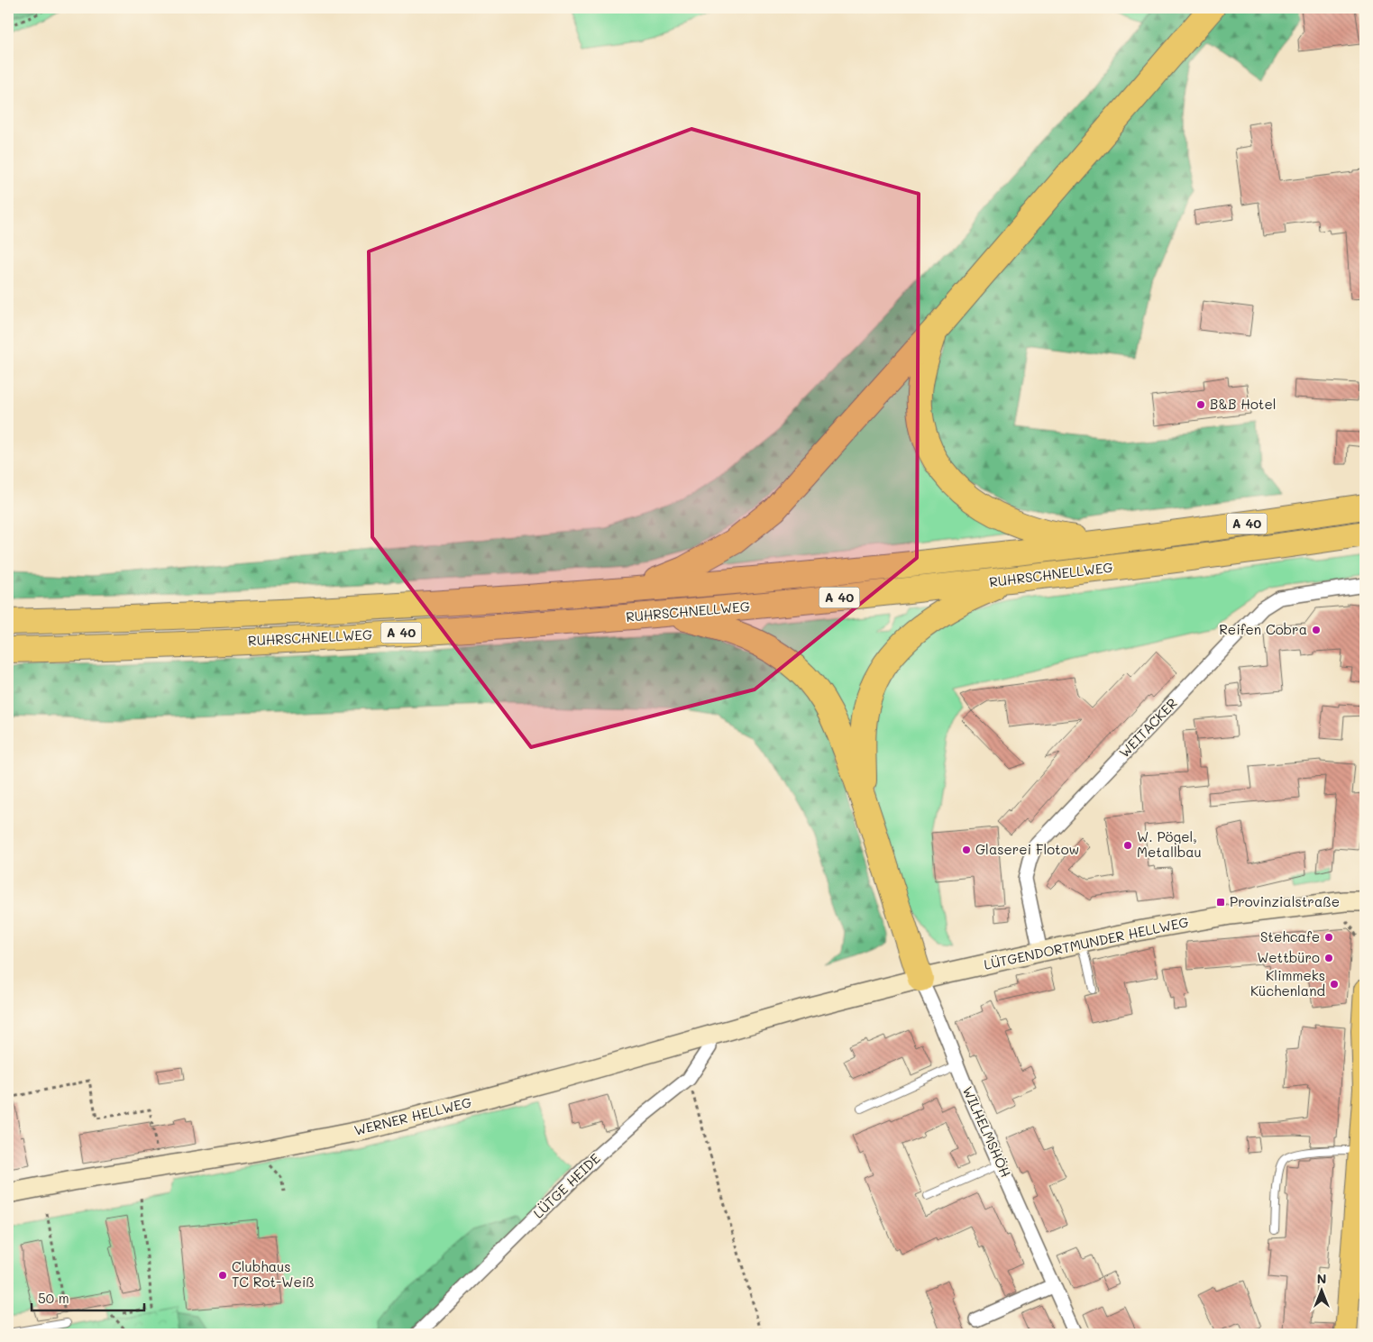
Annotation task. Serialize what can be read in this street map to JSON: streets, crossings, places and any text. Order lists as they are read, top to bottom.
{
  "streets": {
    "highway": ["A 40", "RUHRSCHNELLWEG"],
    "main road": ["LÜTGENDORTMUNDER HELLWEG", "WERNER HELLWEG"],
    "street": ["WEITACKER", "WILHELMSHÖH", "LÜTGE HEIDE"]
  },
  "crossings": [
    ["WEITACKER", "LÜTGENDORTMUNDER HELLWEG"],
    ["LÜTGENDORTMUNDER HELLWEG", "WERNER HELLWEG"],
    ["LÜTGENDORTMUNDER HELLWEG", "WILHELMSHÖH"],
    ["WERNER HELLWEG", "LÜTGE HEIDE"]
  ],
  "places": {
    "other": [
      "B&B Hotel",
      "Reifen Cobra",
      "W. Pögel, Metallbau",
      "Glaserei Flotow",
      "Stehcafe",
      "Wettbüro",
      "Klimmeks Küchenland",
      "Clubhaus TC Rot-Weiß"
    ],
    "transit": ["Provinzialstraße"]
  },
  "scale_bar": "50 m",
  "north": "top"
}
